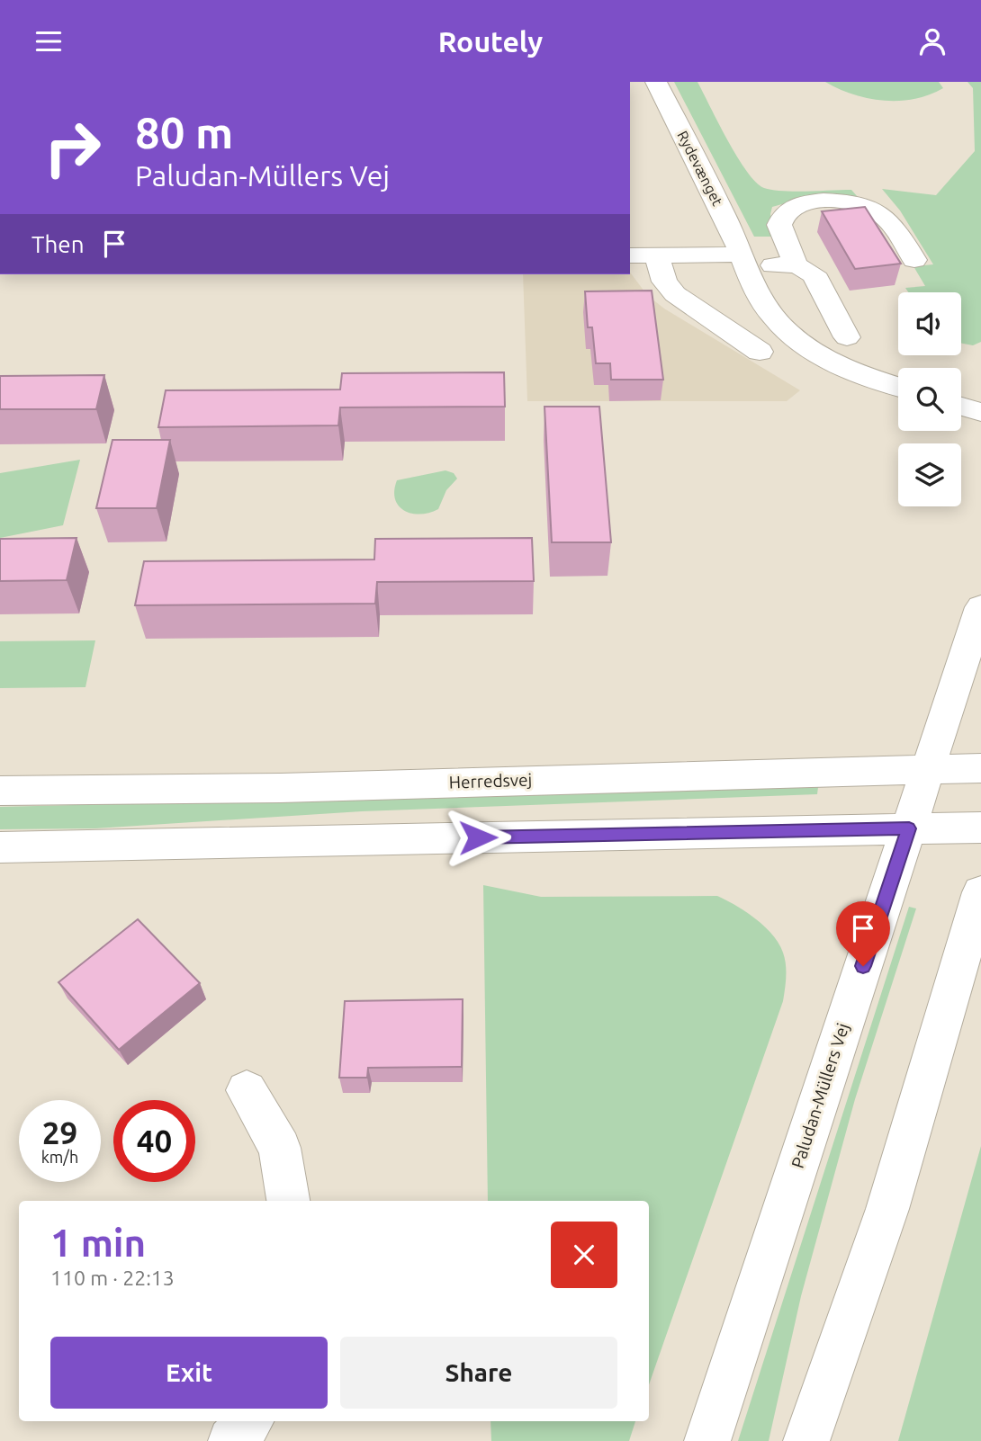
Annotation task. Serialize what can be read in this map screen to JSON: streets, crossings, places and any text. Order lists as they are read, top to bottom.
{
  "streets": {
    "street": ["Rydevænget", "Herredsvej", "Paludan-Müllers Vej"]
  },
  "crossings": [
    ["Herredsvej", "Paludan-Müllers Vej"]
  ],
  "page": {
    "header": "Routely",
    "turn": ["80 m", "Paludan-Müllers Vej"],
    "then": "Then",
    "speed": "29 km/h",
    "limit": "40",
    "heading": ["1 min", "110 m · 22:13"],
    "buttons": ["Exit", "Share"]
  }
}
